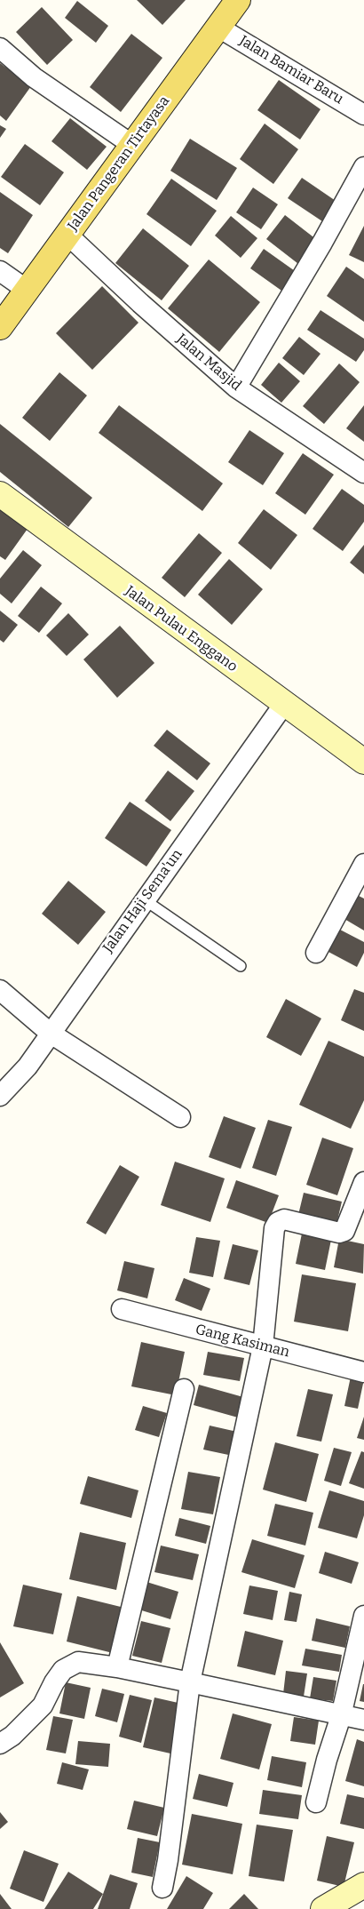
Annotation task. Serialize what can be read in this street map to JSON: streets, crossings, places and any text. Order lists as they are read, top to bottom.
{
  "streets": {
    "main road": ["Jalan Pangeran Tirtayasa"],
    "street": [
      "Jalan Bamiar Baru",
      "Jalan Masjid",
      "Jalan Pulau Enggano",
      "Jalan Haji Sema'un",
      "Gang Kasiman"
    ]
  },
  "crossings": [
    ["Jalan Bamiar Baru", "Jalan Pangeran Tirtayasa"],
    ["Jalan Pangeran Tirtayasa", "Jalan Masjid"],
    ["Jalan Pulau Enggano", "Jalan Haji Sema'un"]
  ]
}
